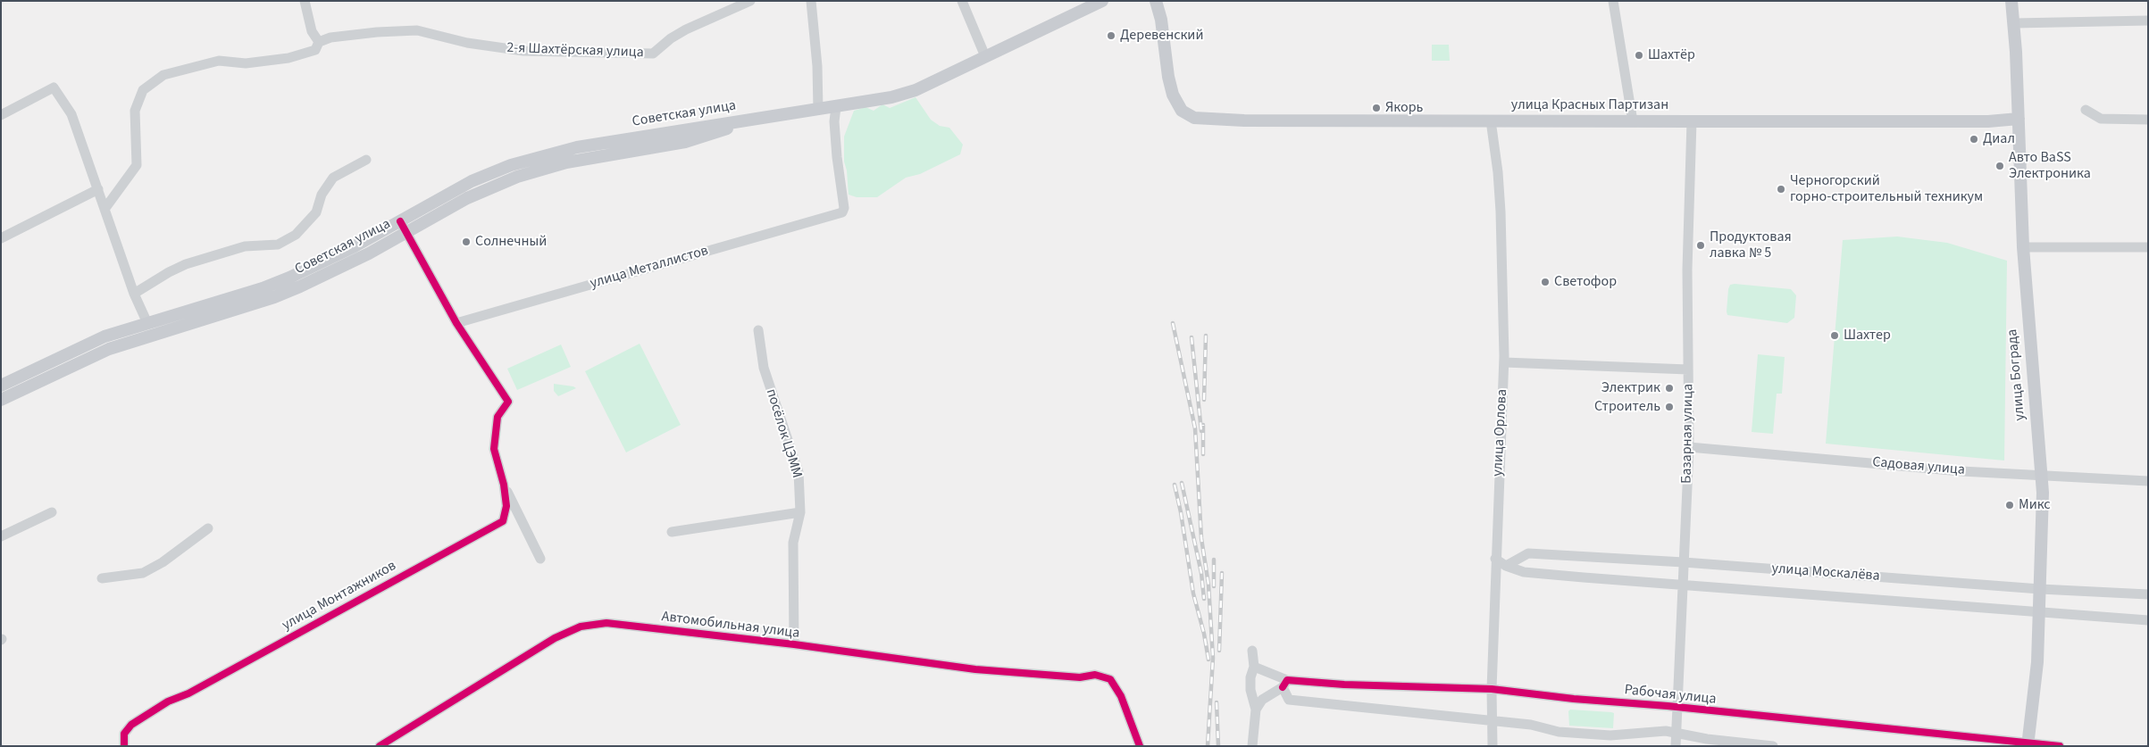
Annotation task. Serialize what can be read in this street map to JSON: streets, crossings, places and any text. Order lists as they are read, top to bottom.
{
  "streets": {
    "main road": ["улица Красных Партизан", "Советская улица", "улица Бограда"],
    "street": [
      "2-я Шахтёрская улица",
      "улица Металлистов",
      "улица Орлова",
      "посёлок ЦЭММ",
      "Базарная улица",
      "Садовая улица",
      "улица Москалёва",
      "улица Монтажников",
      "Автомобильная улица",
      "Рабочая улица"
    ]
  },
  "crossings": [
    ["улица Красных Партизан", "улица Бограда"],
    ["улица Красных Партизан", "улица Орлова"],
    ["улица Красных Партизан", "Базарная улица"],
    ["Советская улица", "улица Металлистов"],
    ["улица Бограда", "Садовая улица"],
    ["улица Бограда", "улица Москалёва"],
    ["улица Бограда", "Рабочая улица"],
    ["улица Орлова", "улица Москалёва"],
    ["улица Орлова", "Рабочая улица"],
    ["посёлок ЦЭММ", "Автомобильная улица"],
    ["Базарная улица", "Садовая улица"],
    ["Базарная улица", "улица Москалёва"],
    ["Базарная улица", "Рабочая улица"]
  ],
  "places": [
    "Деревенский",
    "Шахтёр",
    "Якорь",
    "Диал",
    "Авто BaSS Электроника",
    "Черногорский горно-строительный техникум",
    "Солнечный",
    "Продуктовая лавка № 5",
    "Светофор",
    "Шахтер",
    "Электрик",
    "Строитель",
    "Микс"
  ]
}
